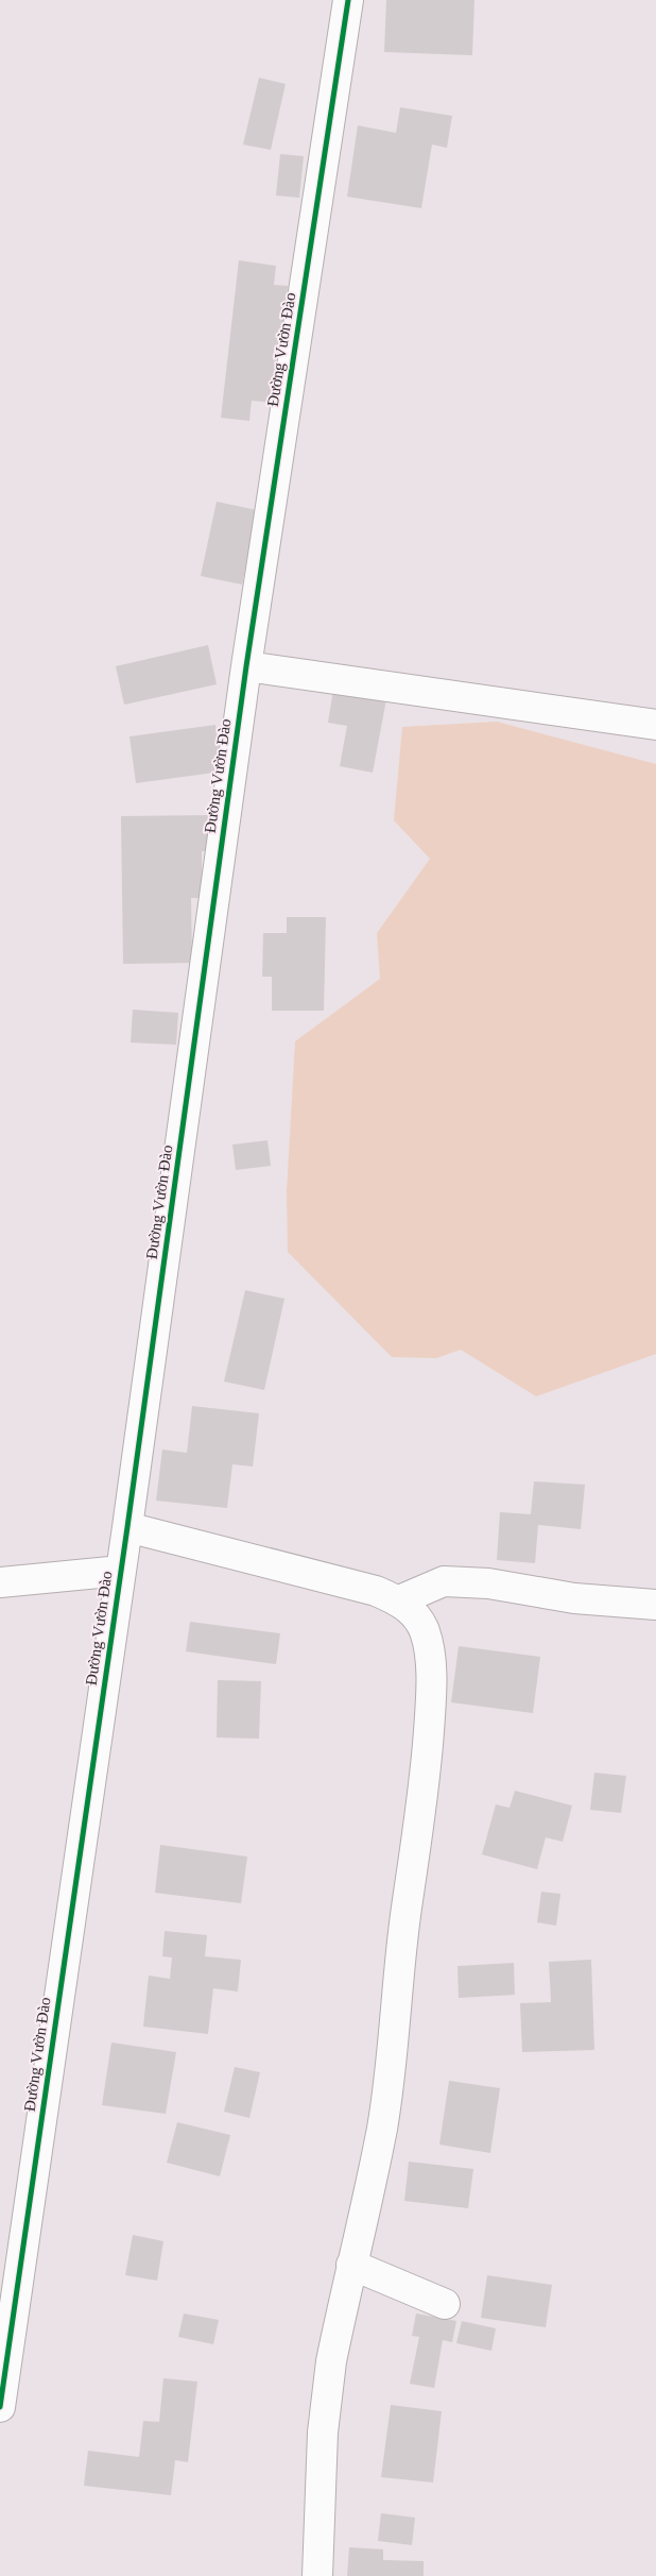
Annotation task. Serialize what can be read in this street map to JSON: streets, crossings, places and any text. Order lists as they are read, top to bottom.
{
  "streets": {
    "street": ["Đường Vườn Đào"]
  }
}
